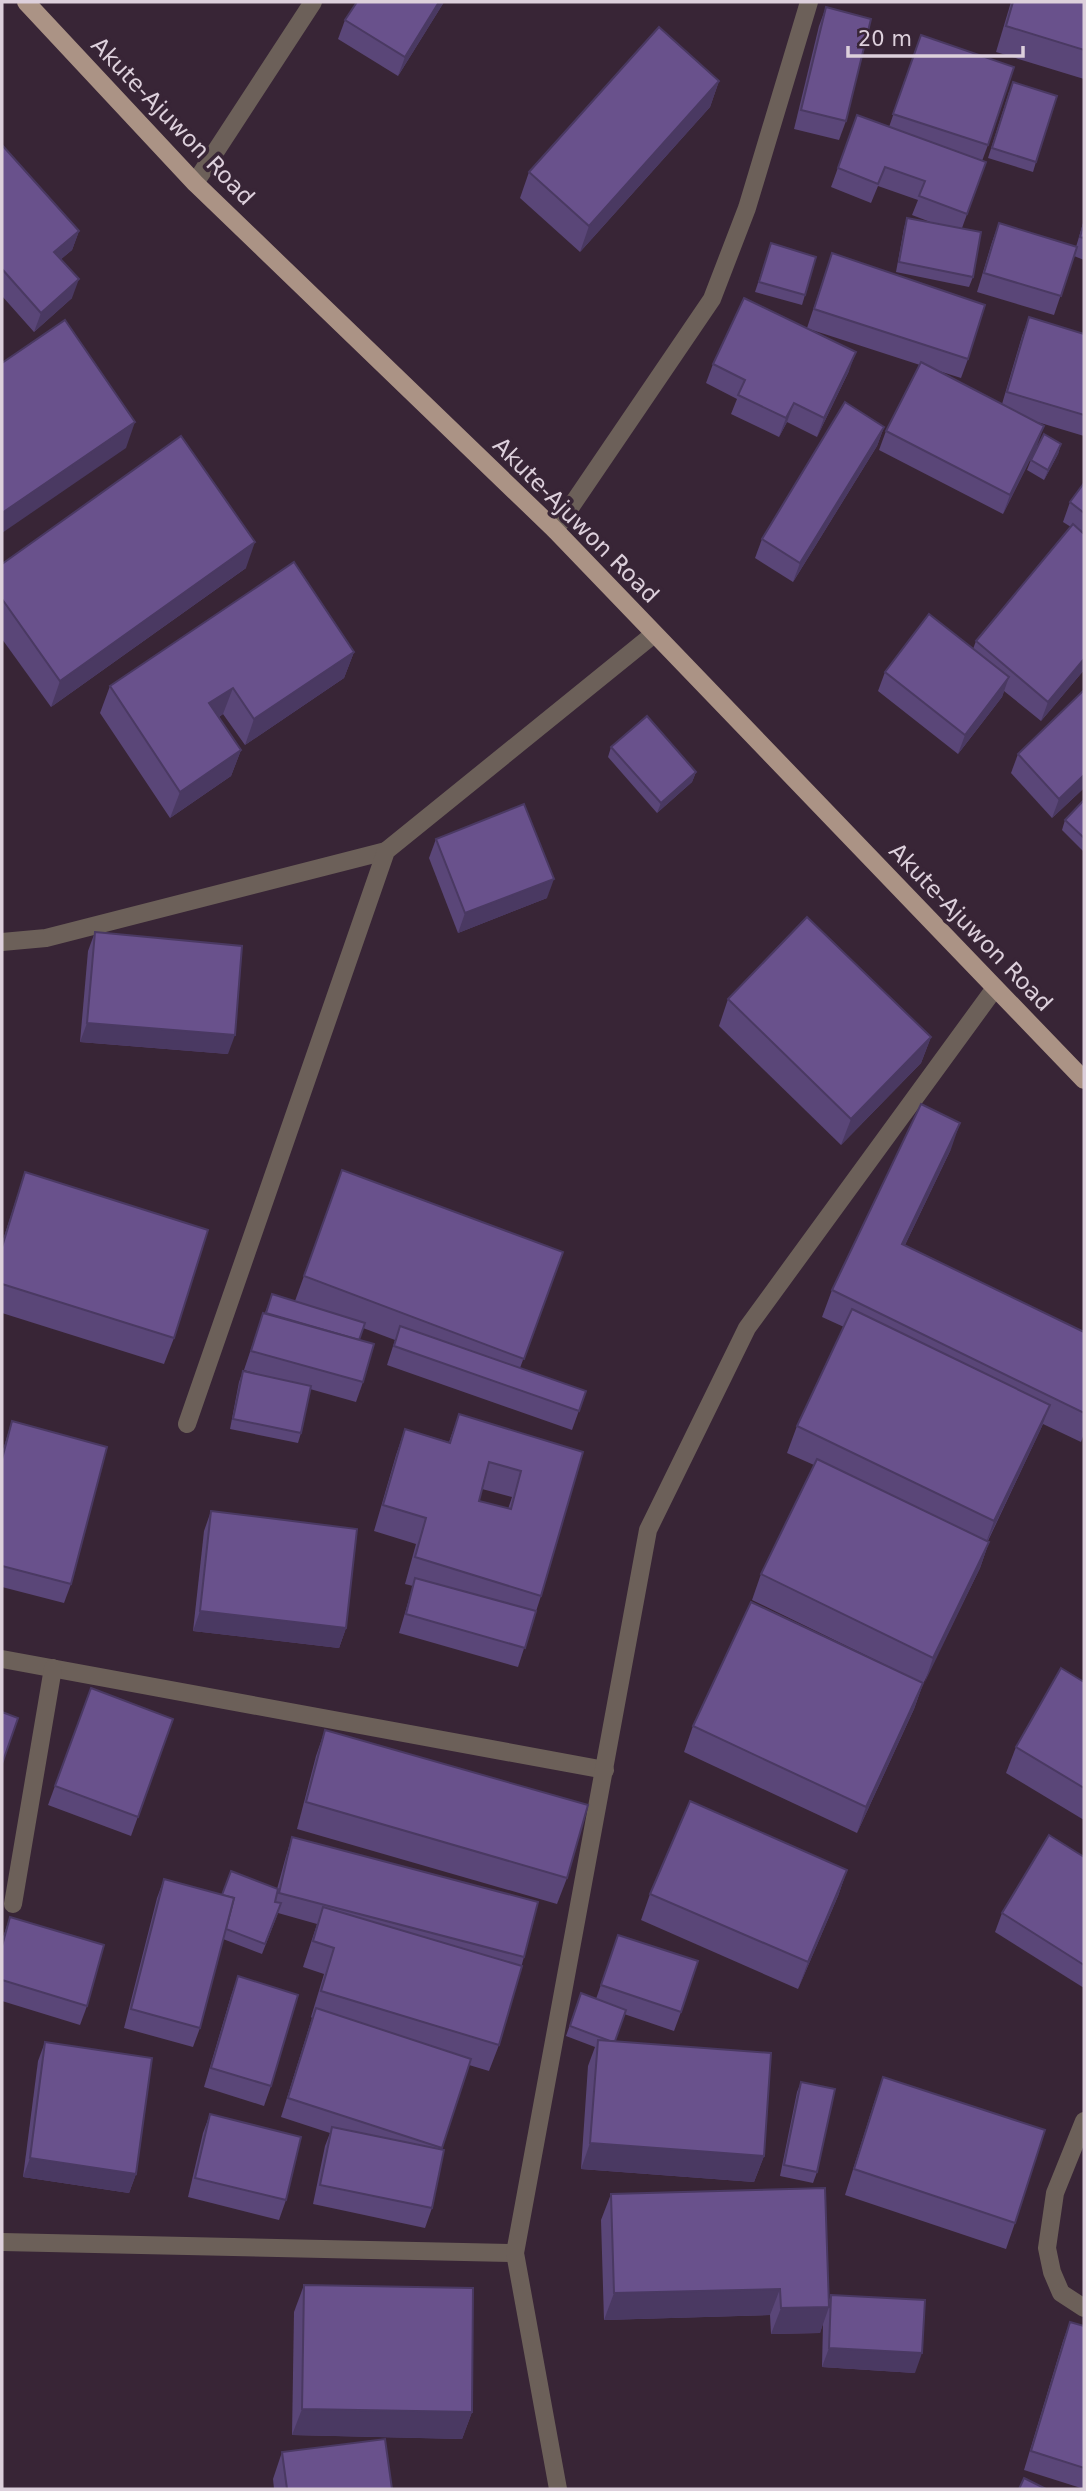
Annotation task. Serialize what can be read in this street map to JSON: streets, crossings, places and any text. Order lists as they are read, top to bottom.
{
  "streets": {
    "main road": ["Akute-Ajuwon Road"]
  },
  "scale_bar": "20 m"
}
